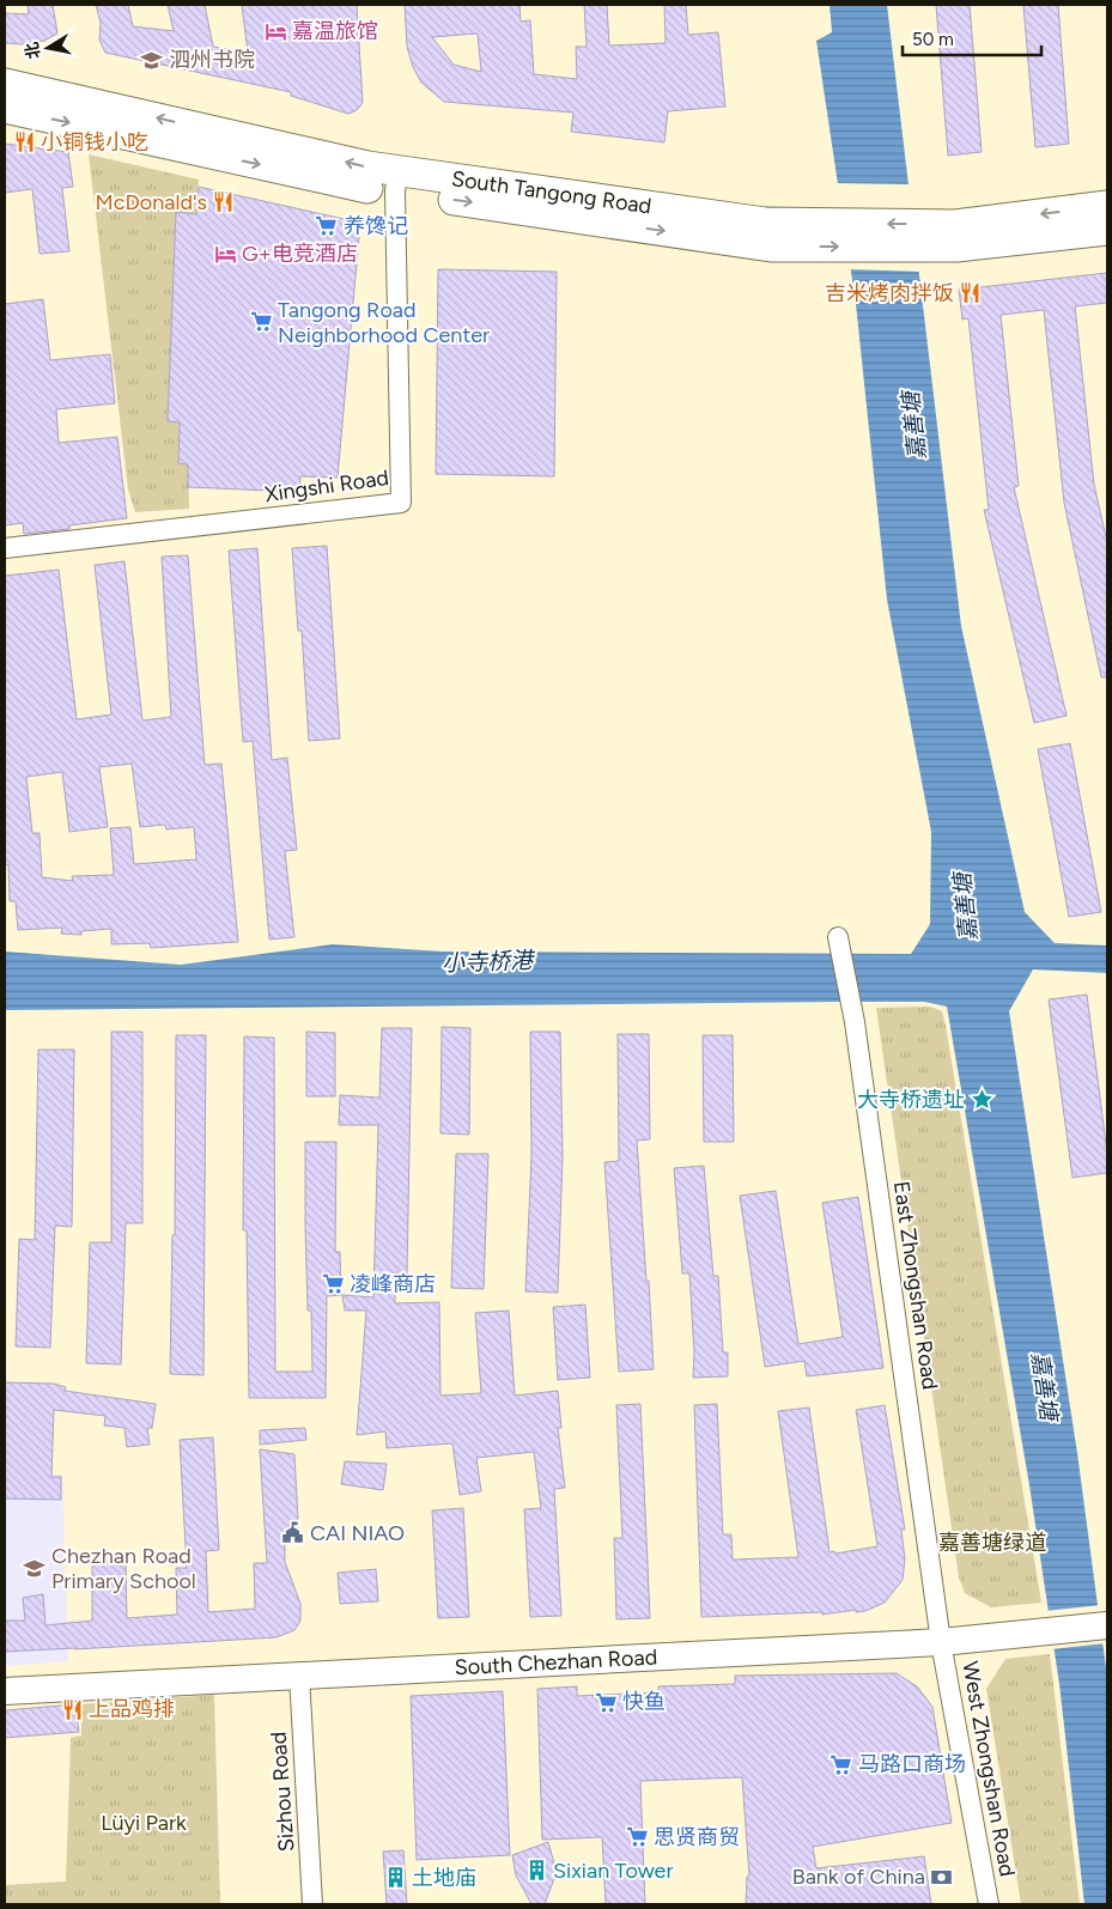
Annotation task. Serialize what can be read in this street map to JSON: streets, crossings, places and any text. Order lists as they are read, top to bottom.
{
  "streets": {
    "main road": ["South Tangong Road"],
    "street": [
      "Xingshi Road",
      "East Zhongshan Road",
      "South Chezhan Road",
      "West Zhongshan Road",
      "Sizhou Road"
    ]
  },
  "crossings": [
    ["South Tangong Road", "Xingshi Road"],
    ["East Zhongshan Road", "South Chezhan Road"],
    ["East Zhongshan Road", "West Zhongshan Road"],
    ["South Chezhan Road", "West Zhongshan Road"],
    ["South Chezhan Road", "Sizhou Road"]
  ],
  "water": ["嘉善塘", "小寺桥港"],
  "parks": ["嘉善塘绿道", "Lüyi Park"],
  "places": {
    "hotel": ["嘉温旅馆", "G+电竞酒店"],
    "school or university": ["泗州书院", "Chezhan Road Primary School"],
    "restaurant": [
      "小铜钱小吃",
      "McDonald's",
      "吉米烤肉拌饭",
      "上品鸡排"
    ],
    "supermarket": [
      "养馋记",
      "Tangong Road Neighborhood Center",
      "凌峰商店",
      "快鱼",
      "马路口商场",
      "思贤商贸"
    ],
    "place": ["大寺桥遗址"],
    "public building": ["CAI NIAO"],
    "building": ["Sixian Tower", "土地庙"],
    "bank": ["Bank of China"]
  },
  "scale_bar": "50 m",
  "north": "left"
}
